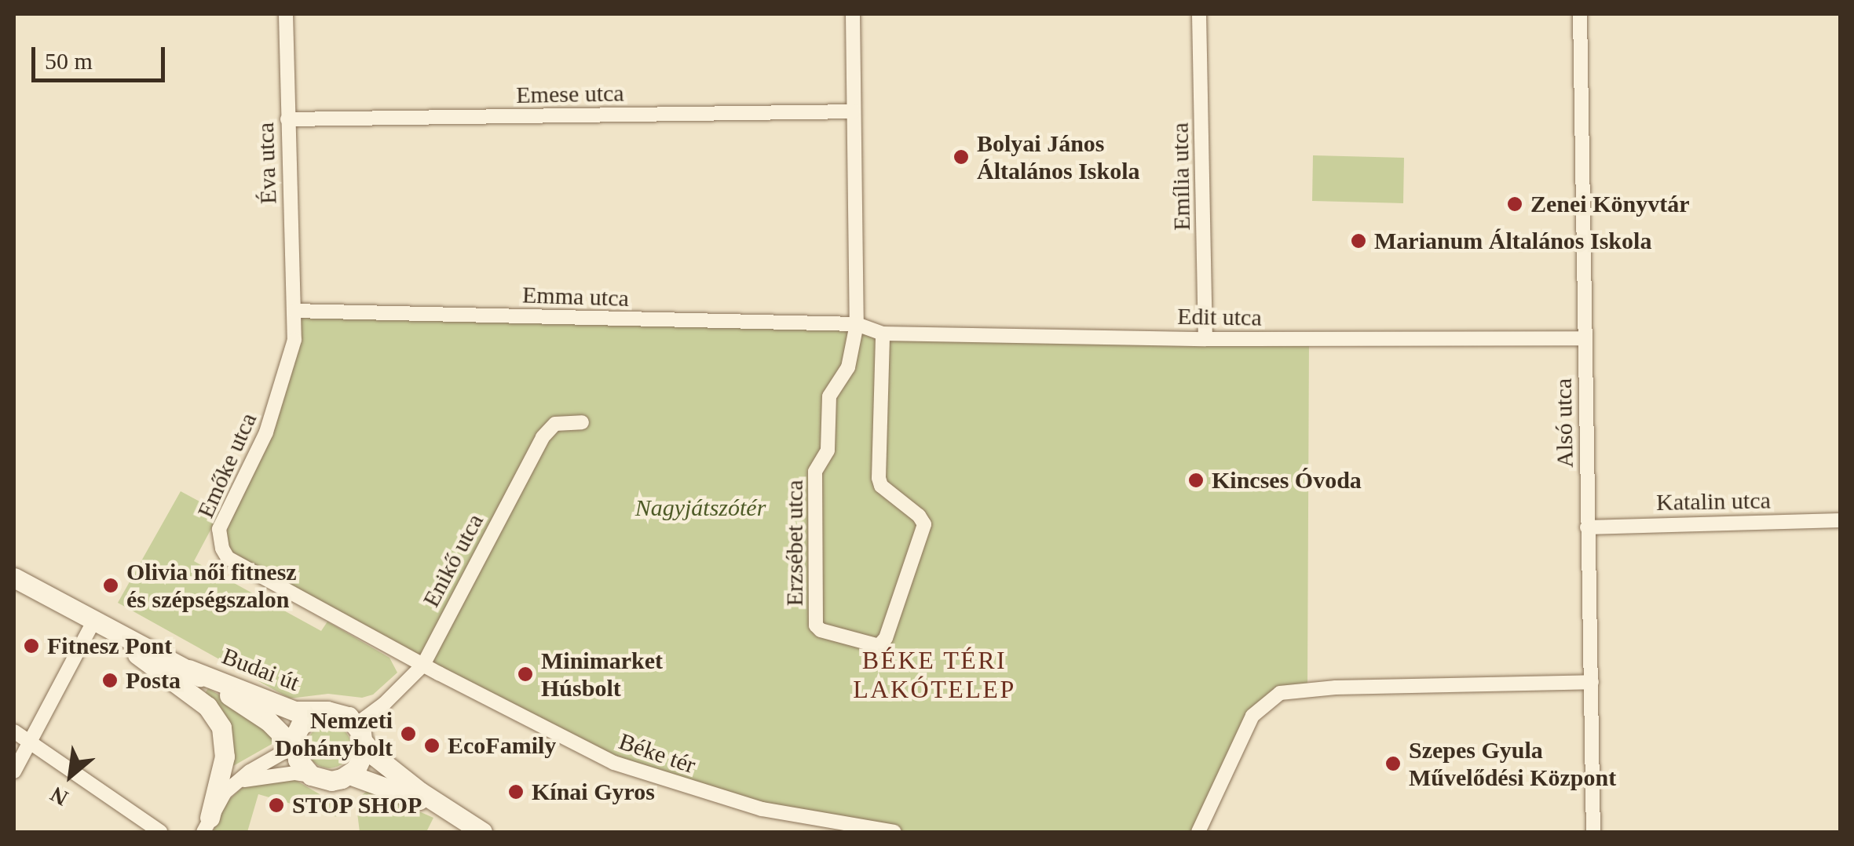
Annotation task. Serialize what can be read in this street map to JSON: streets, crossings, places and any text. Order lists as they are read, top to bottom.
{
  "streets": {
    "main road": ["Budai út"],
    "street": [
      "Emese utca",
      "Éva utca",
      "Emília utca",
      "Emma utca",
      "Edit utca",
      "Alsó utca",
      "Emőke utca",
      "Katalin utca",
      "Erzsébet utca",
      "Enikő utca",
      "Béke tér"
    ]
  },
  "crossings": [
    ["Emese utca", "Éva utca"],
    ["Emese utca", "Erzsébet utca"],
    ["Éva utca", "Emma utca"],
    ["Éva utca", "Emőke utca"],
    ["Emília utca", "Edit utca"],
    ["Emma utca", "Edit utca"],
    ["Emma utca", "Emőke utca"],
    ["Emma utca", "Erzsébet utca"],
    ["Edit utca", "Alsó utca"],
    ["Edit utca", "Erzsébet utca"],
    ["Alsó utca", "Katalin utca"],
    ["Emőke utca", "Enikő utca"],
    ["Emőke utca", "Béke tér"],
    ["Enikő utca", "Budai út"],
    ["Enikő utca", "Béke tér"]
  ],
  "districts": ["BÉKE TÉRI LAKÓTELEP"],
  "parks": ["Nagyjátszótér"],
  "places": [
    "Bolyai János Általános Iskola",
    "Zenei Könyvtár",
    "Marianum Általános Iskola",
    "Kincses Óvoda",
    "Olivia női fitnesz és szépségszalon",
    "Fitnesz Pont",
    "Minimarket Húsbolt",
    "Posta",
    "Nemzeti Dohánybolt",
    "EcoFamily",
    "Szepes Gyula Művelődési Központ",
    "Kínai Gyros",
    "STOP SHOP"
  ],
  "scale_bar": "50 m",
  "north": "bottom left"
}
